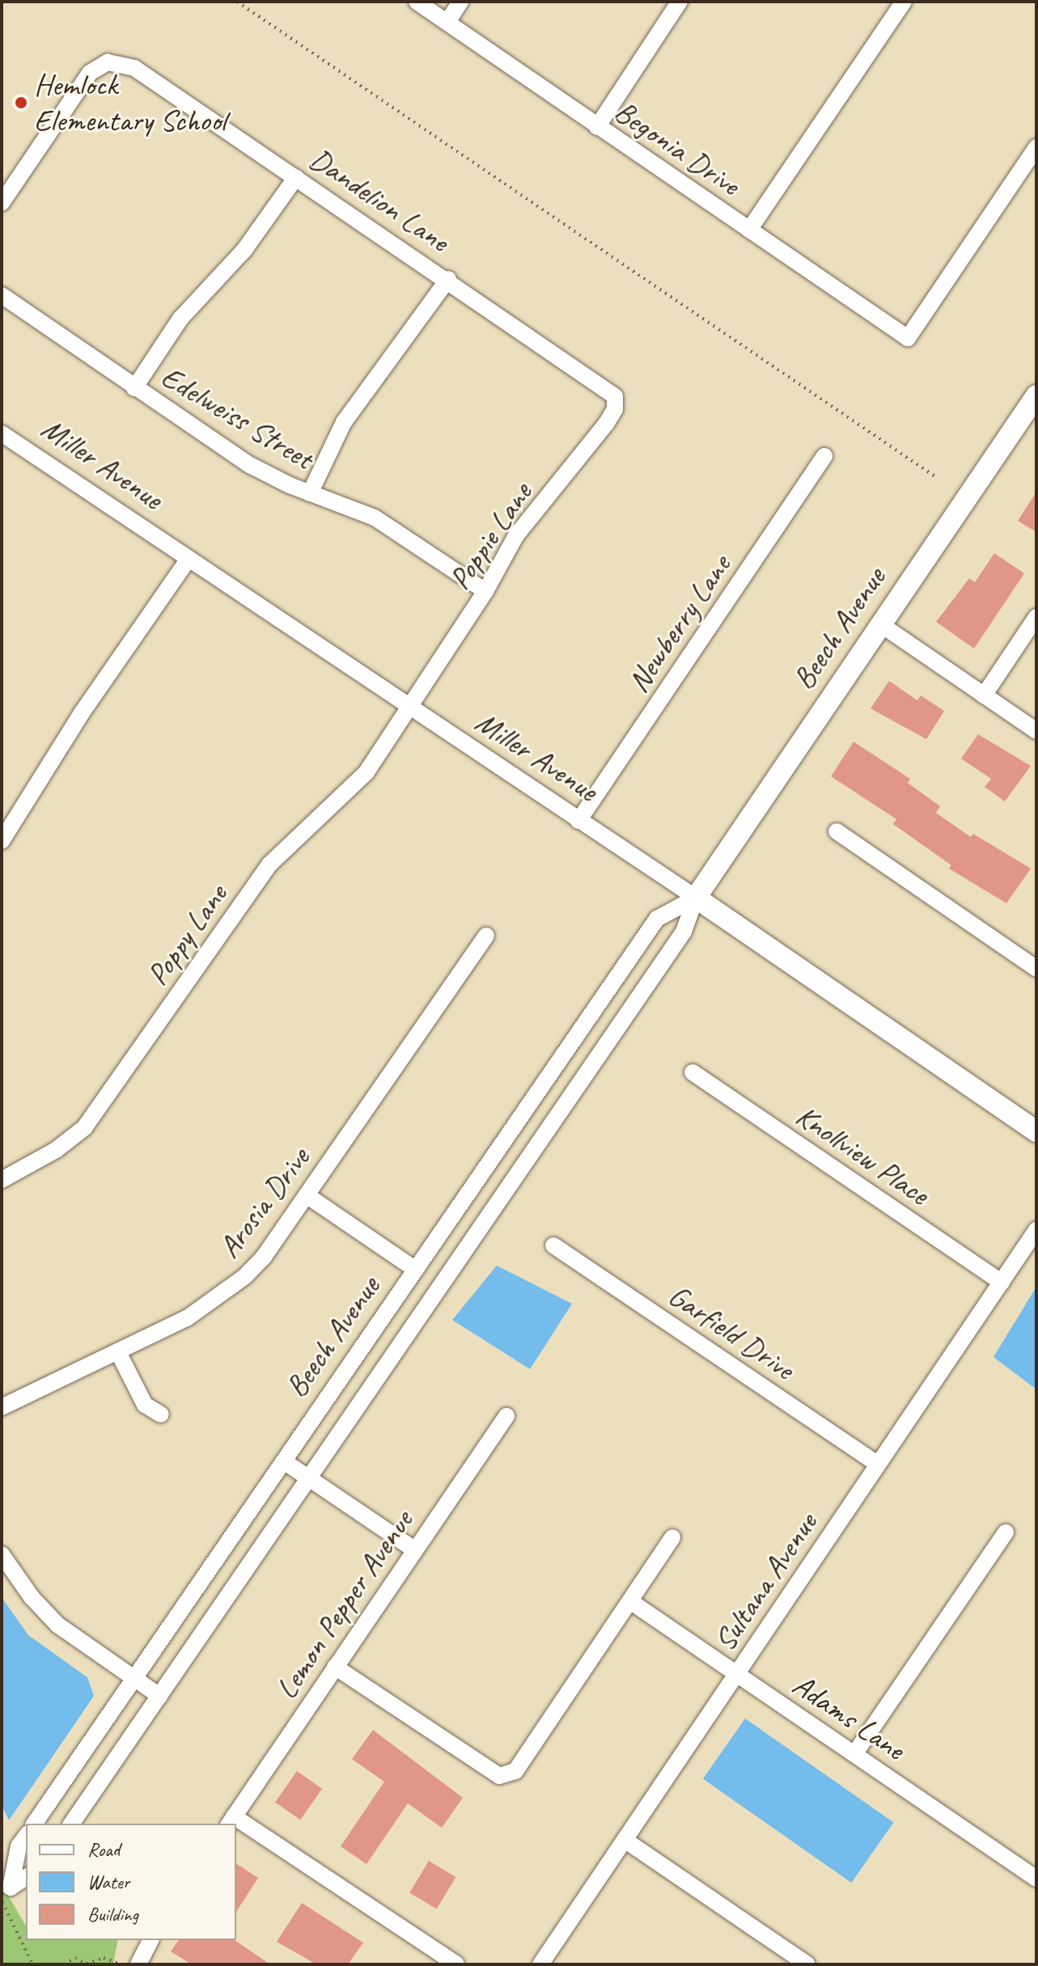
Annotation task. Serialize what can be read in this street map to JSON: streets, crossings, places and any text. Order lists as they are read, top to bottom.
{
  "streets": {
    "street": [
      "Begonia Drive",
      "Dandelion Lane",
      "Edelweiss Street",
      "Miller Avenue",
      "Poppie Lane",
      "Newberry Lane",
      "Beech Avenue",
      "Poppy Lane",
      "Knollview Place",
      "Arosia Drive",
      "Garfield Drive",
      "Sultana Avenue",
      "Lemon Pepper Avenue",
      "Adams Lane"
    ]
  },
  "crossings": [
    ["Dandelion Lane", "Poppie Lane"],
    ["Edelweiss Street", "Poppie Lane"],
    ["Miller Avenue", "Poppie Lane"],
    ["Miller Avenue", "Newberry Lane"],
    ["Miller Avenue", "Beech Avenue"],
    ["Miller Avenue", "Poppy Lane"],
    ["Poppie Lane", "Poppy Lane"],
    ["Knollview Place", "Sultana Avenue"],
    ["Garfield Drive", "Sultana Avenue"],
    ["Sultana Avenue", "Adams Lane"]
  ],
  "places": ["Hemlock Elementary School"],
  "legend": ["Road", "Water", "Building"]
}
